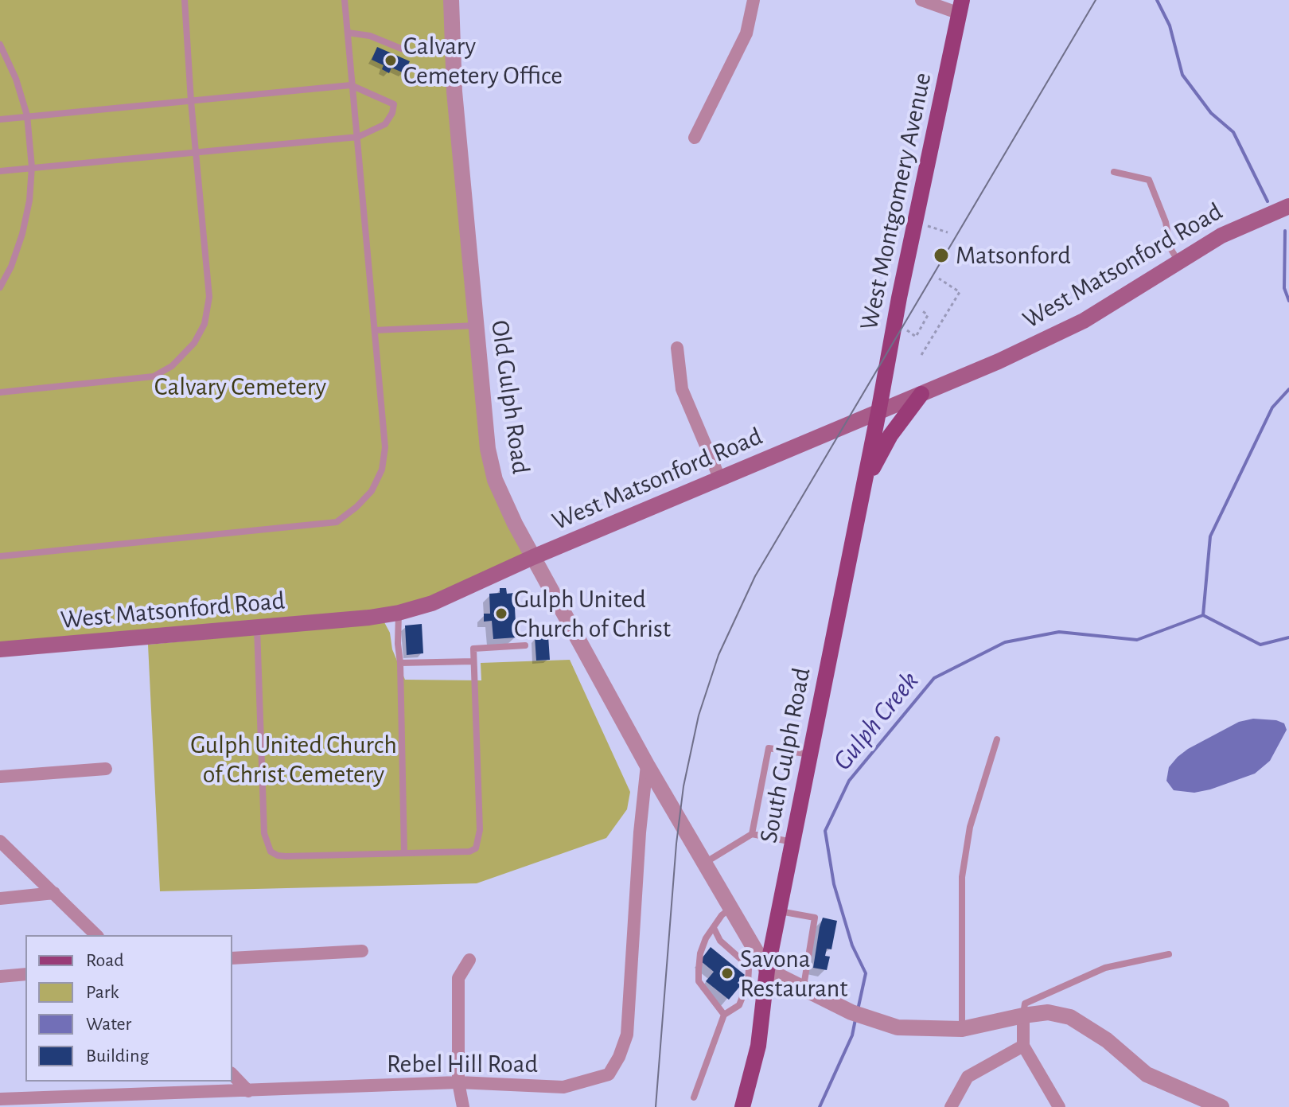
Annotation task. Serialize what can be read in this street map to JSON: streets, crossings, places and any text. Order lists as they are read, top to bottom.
{
  "streets": {
    "main road": ["West Montgomery Avenue", "West Matsonford Road", "South Gulph Road"],
    "street": ["Old Gulph Road", "Rebel Hill Road"]
  },
  "crossings": [
    ["West Montgomery Avenue", "West Matsonford Road"],
    ["West Montgomery Avenue", "South Gulph Road"],
    ["West Matsonford Road", "Old Gulph Road"],
    ["West Matsonford Road", "South Gulph Road"],
    ["Old Gulph Road", "South Gulph Road"],
    ["Old Gulph Road", "Rebel Hill Road"]
  ],
  "water": ["Gulph Creek"],
  "parks": ["Calvary Cemetery", "Gulph United Church of Christ Cemetery"],
  "places": [
    "Calvary Cemetery Office",
    "Matsonford",
    "Gulph United Church of Christ",
    "Savona Restaurant"
  ],
  "legend": [
    "Road",
    "Park",
    "Water",
    "Building"
  ]
}
